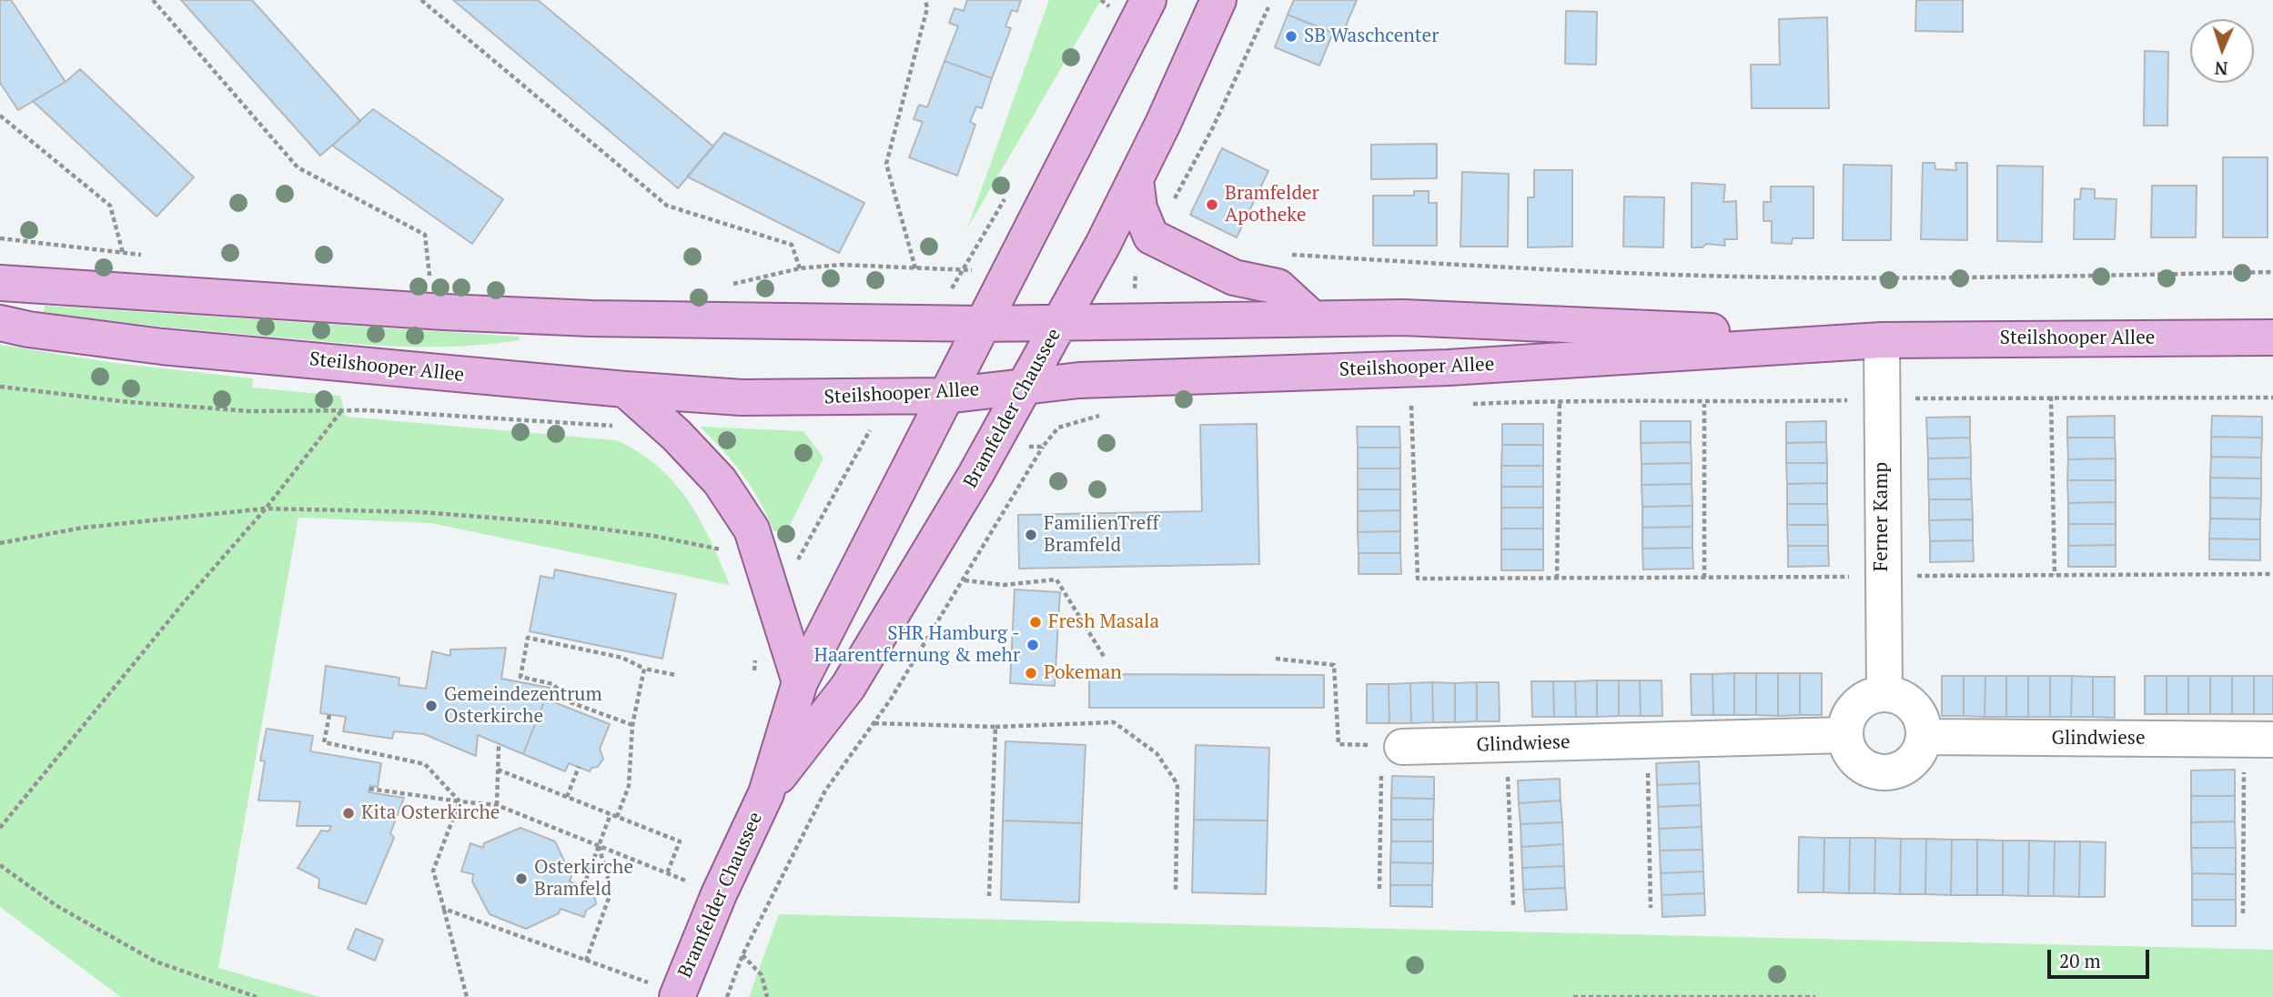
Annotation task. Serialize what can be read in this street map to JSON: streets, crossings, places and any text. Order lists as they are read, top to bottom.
{
  "streets": {
    "main road": ["Steilshooper Allee", "Bramfelder Chaussee"],
    "street": ["Ferner Kamp", "Glindwiese"]
  },
  "crossings": [
    ["Steilshooper Allee", "Bramfelder Chaussee"],
    ["Steilshooper Allee", "Ferner Kamp"],
    ["Ferner Kamp", "Glindwiese"]
  ],
  "places": [
    "SB Waschcenter",
    "Bramfelder Apotheke",
    "FamilienTreff Bramfeld",
    "Fresh Masala",
    "SHR Hamburg - Haarentfernung & mehr",
    "Pokeman",
    "Gemeindezentrum Osterkirche",
    "Kita Osterkirche",
    "Osterkirche Bramfeld"
  ],
  "scale_bar": "20 m",
  "north": "bottom"
}
